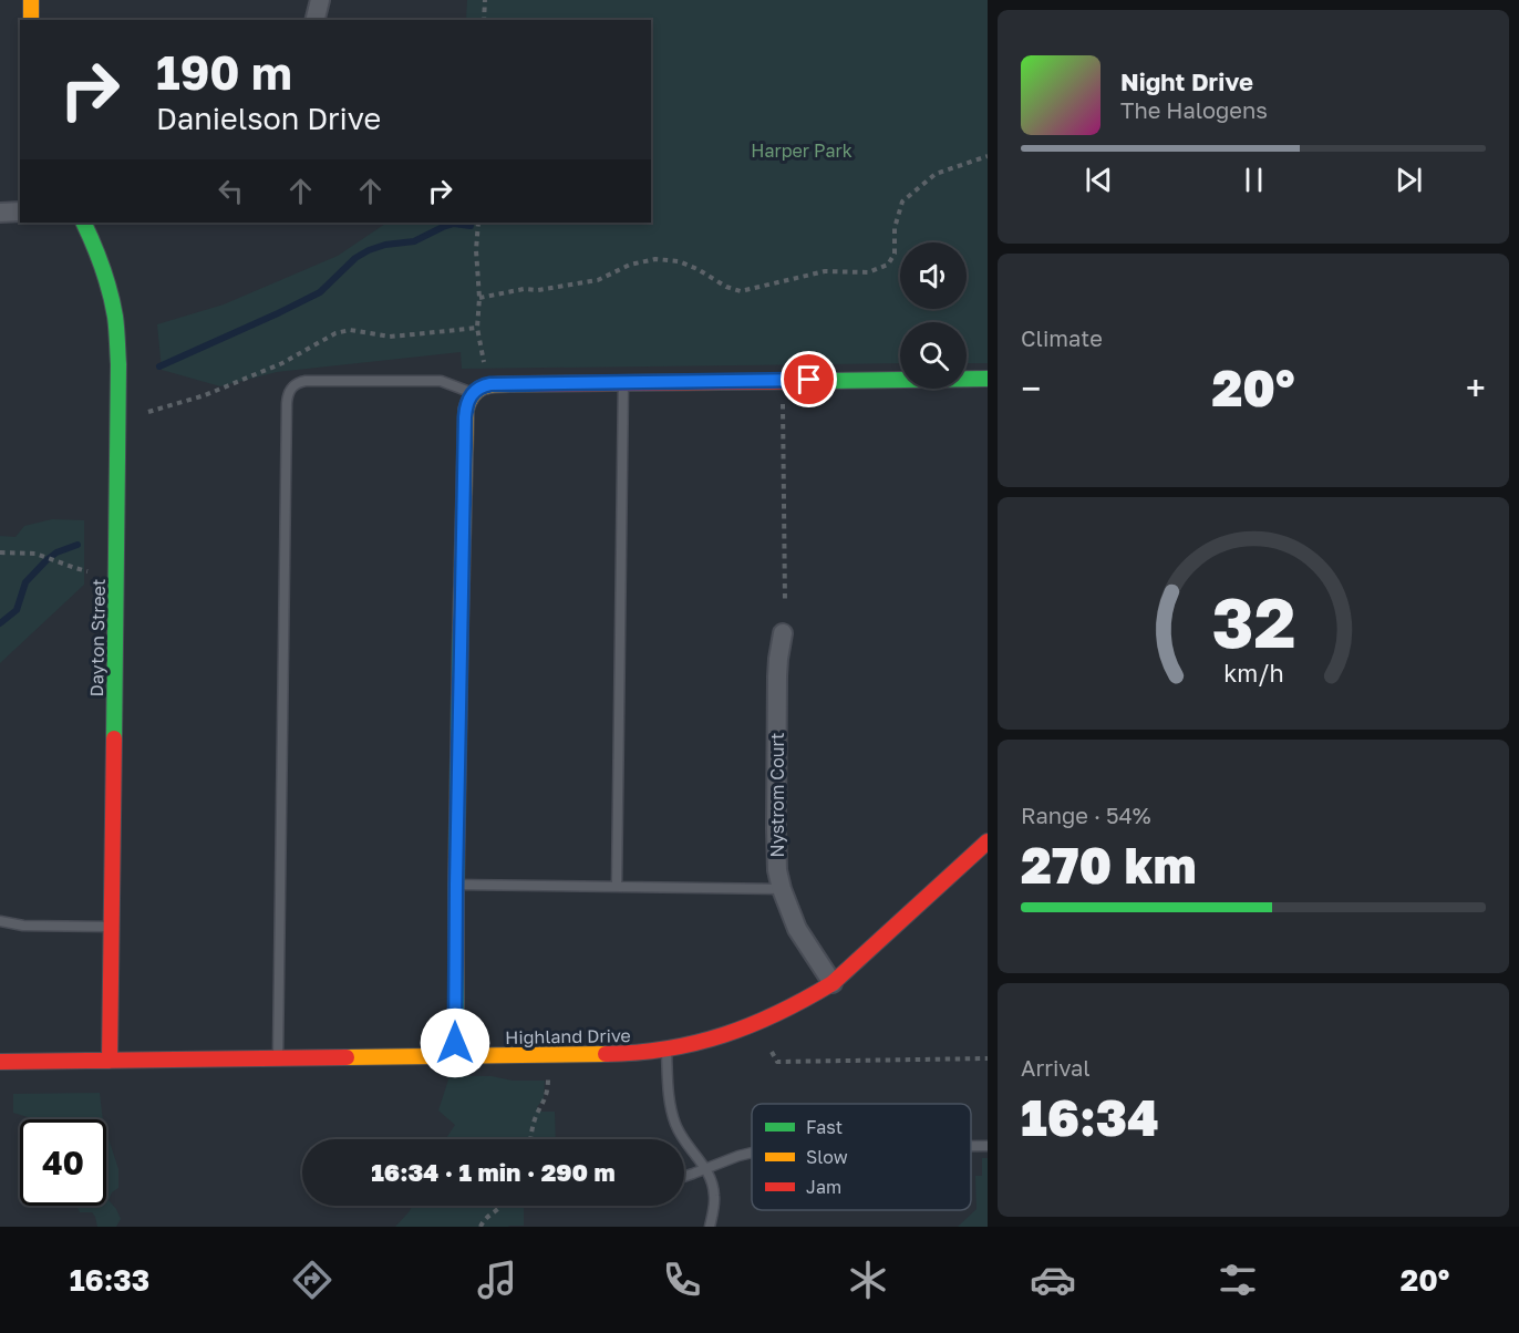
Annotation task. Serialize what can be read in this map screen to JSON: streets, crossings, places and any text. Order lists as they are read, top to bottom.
{
  "streets": {
    "street": ["Dayton Street", "Nystrom Court", "Highland Drive"]
  },
  "crossings": [
    ["Dayton Street", "Highland Drive"],
    ["Nystrom Court", "Highland Drive"]
  ],
  "parks": ["Harper Park"],
  "legend": ["Fast", "Slow", "Jam"],
  "page": {
    "turn": ["190 m", "Danielson Drive"],
    "song": ["Night Drive", "The Halogens"],
    "tile": [
      "Climate",
      ["Range · 54%", "270 km"],
      ["Arrival", "16:34"]
    ],
    "heat": ["−", "20°", "+"],
    "limit": "40",
    "trip": "16:34 · 1 min · 290 m",
    "tabs": ["16:33", "20°"],
    "gauge": ["32", "km/h"]
  }
}
